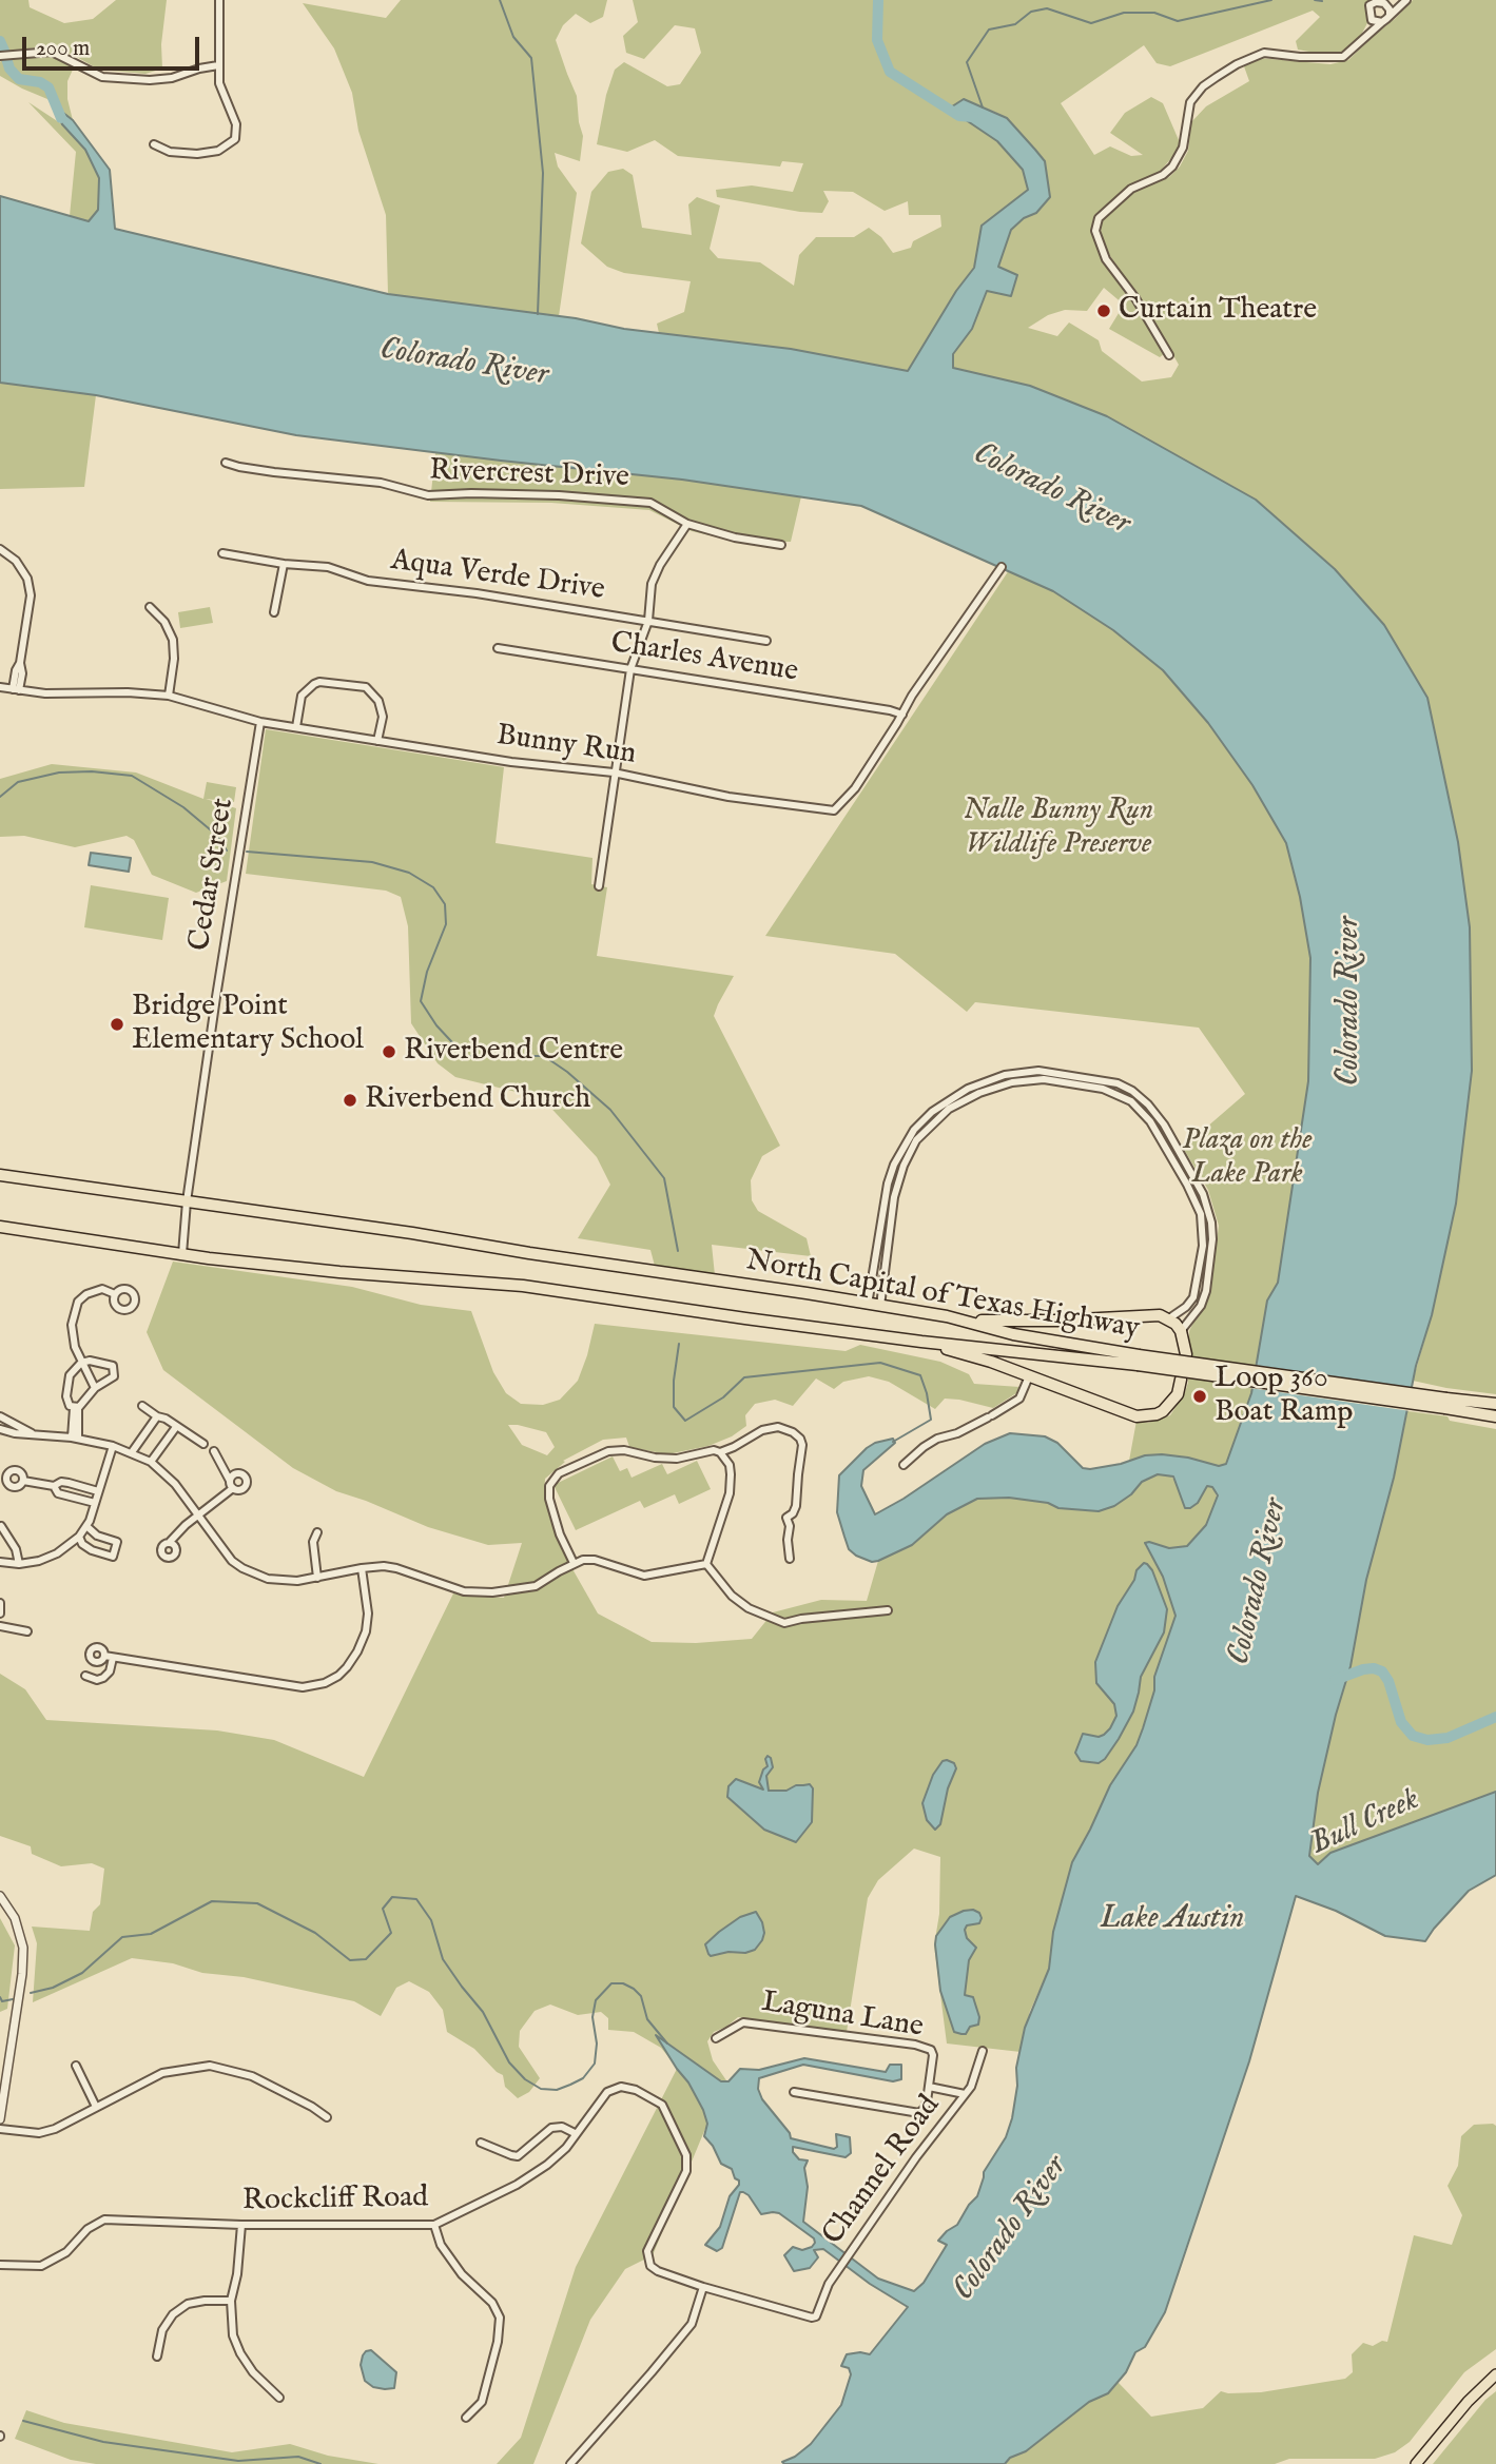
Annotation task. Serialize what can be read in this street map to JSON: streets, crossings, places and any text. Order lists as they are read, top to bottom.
{
  "streets": {
    "highway": ["North Capital of Texas Highway"],
    "street": [
      "Rivercrest Drive",
      "Aqua Verde Drive",
      "Charles Avenue",
      "Bunny Run",
      "Cedar Street",
      "Laguna Lane",
      "Channel Road",
      "Rockcliff Road"
    ]
  },
  "crossings": [
    ["Charles Avenue", "Bunny Run"],
    ["Bunny Run", "Cedar Street"],
    ["Cedar Street", "North Capital of Texas Highway"],
    ["Laguna Lane", "Channel Road"],
    ["Channel Road", "Rockcliff Road"]
  ],
  "water": ["Colorado River", "Bull Creek", "Lake Austin"],
  "parks": ["Nalle Bunny Run Wildlife Preserve", "Plaza on the Lake Park"],
  "places": [
    "Curtain Theatre",
    "Bridge Point Elementary School",
    "Riverbend Centre",
    "Riverbend Church",
    "Loop 360 Boat Ramp"
  ],
  "scale_bar": "200 m"
}
